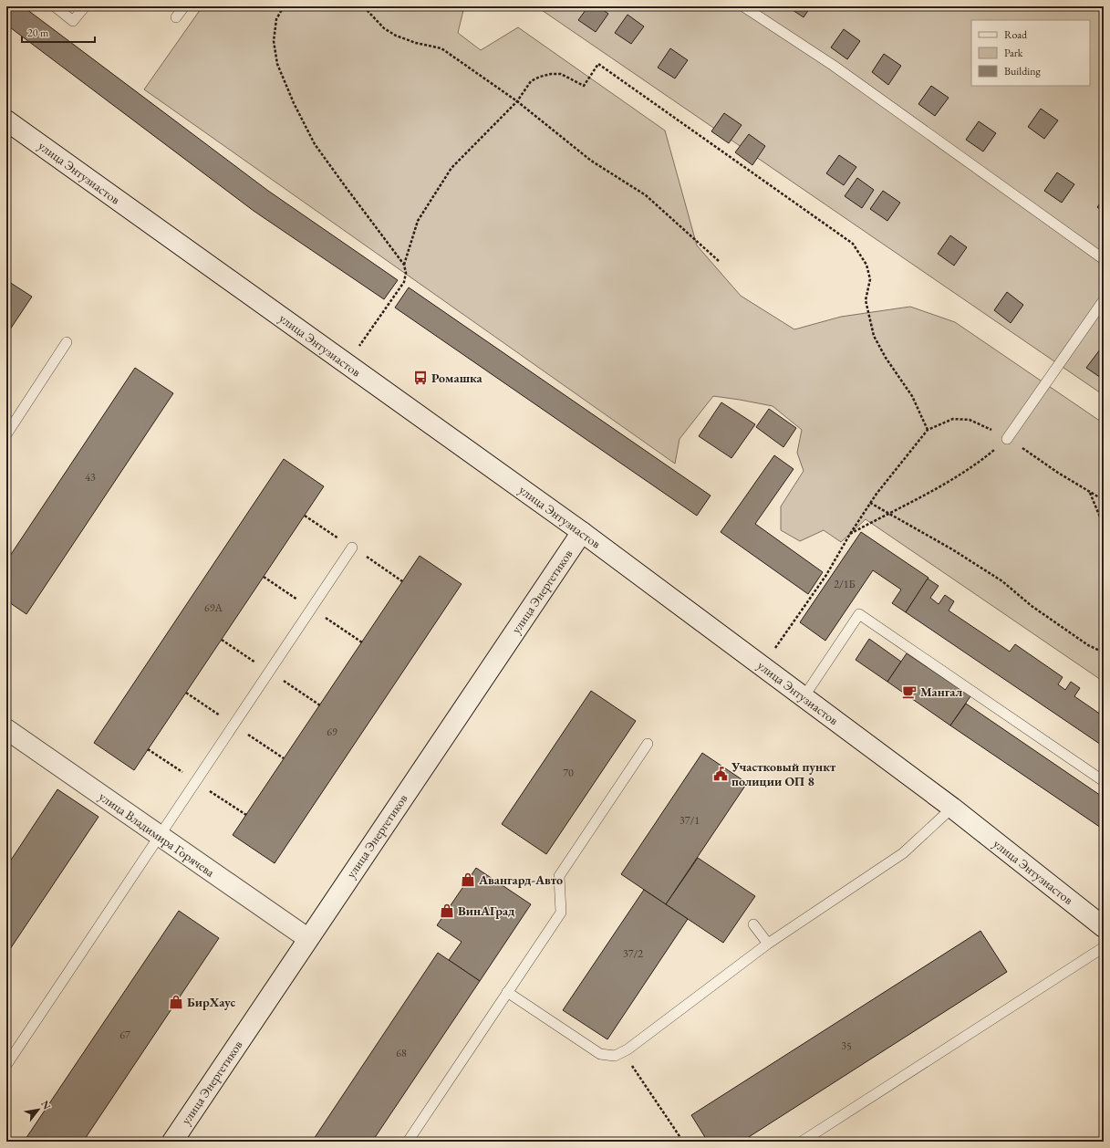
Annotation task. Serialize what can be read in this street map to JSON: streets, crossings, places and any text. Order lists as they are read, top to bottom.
{
  "streets": {
    "main road": ["улица Энтузиастов", "улица Энергетиков", "улица Владимира Горячева"]
  },
  "crossings": [
    ["улица Энтузиастов", "улица Энергетиков"],
    ["улица Энергетиков", "улица Владимира Горячева"]
  ],
  "places": {
    "bus stop": ["Ромашка"],
    "cafe": ["Мангал"],
    "public building": ["Участковый пункт полиции ОП 8"],
    "shop": ["Авангард-Авто", "ВинАГрад", "БирХаус"]
  },
  "house_numbers": [
    "43",
    "2/1Б",
    "69А",
    "69",
    "70",
    "37/1",
    "37/2",
    "67",
    "35",
    "68"
  ],
  "legend": ["Road", "Park", "Building"],
  "scale_bar": "20 m",
  "north": "top right"
}
